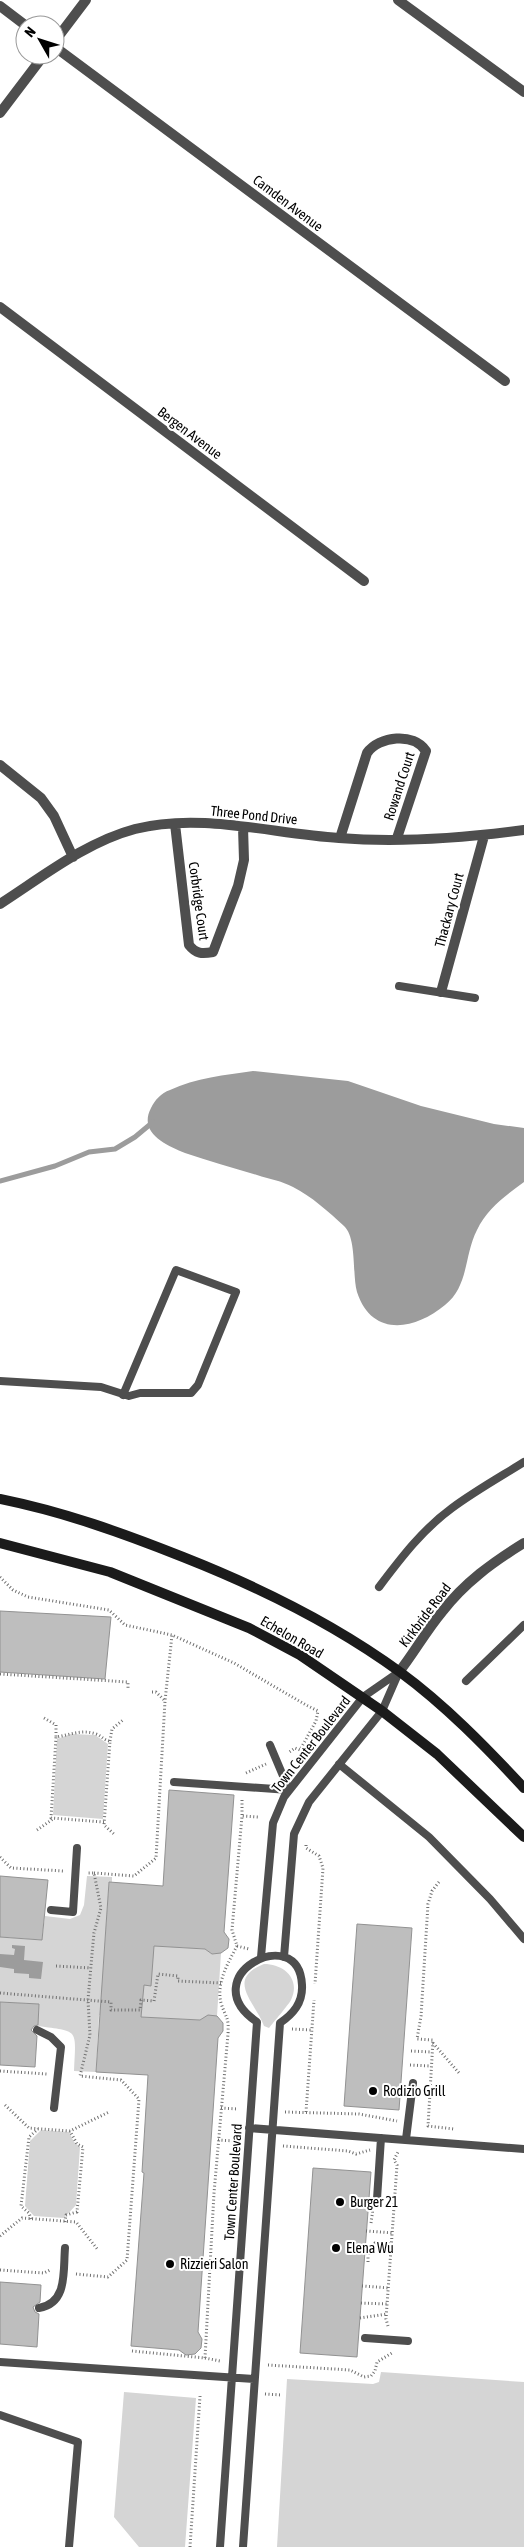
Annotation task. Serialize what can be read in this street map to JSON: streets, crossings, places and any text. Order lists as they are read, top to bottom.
{
  "streets": {
    "street": [
      "Camden Avenue",
      "Bergen Avenue",
      "Rowand Court",
      "Three Pond Drive",
      "Corbridge Court",
      "Thackary Court",
      "Kirkbride Road",
      "Echelon Road"
    ],
    "lane": ["Town Center Boulevard"]
  },
  "crossings": [
    ["Rowand Court", "Three Pond Drive"],
    ["Three Pond Drive", "Corbridge Court"],
    ["Three Pond Drive", "Thackary Court"],
    ["Kirkbride Road", "Echelon Road"],
    ["Kirkbride Road", "Town Center Boulevard"],
    ["Echelon Road", "Town Center Boulevard"]
  ],
  "places": [
    "Rodizio Grill",
    "Burger 21",
    "Elena Wu",
    "Rizzieri Salon"
  ],
  "north": "top left"
}
